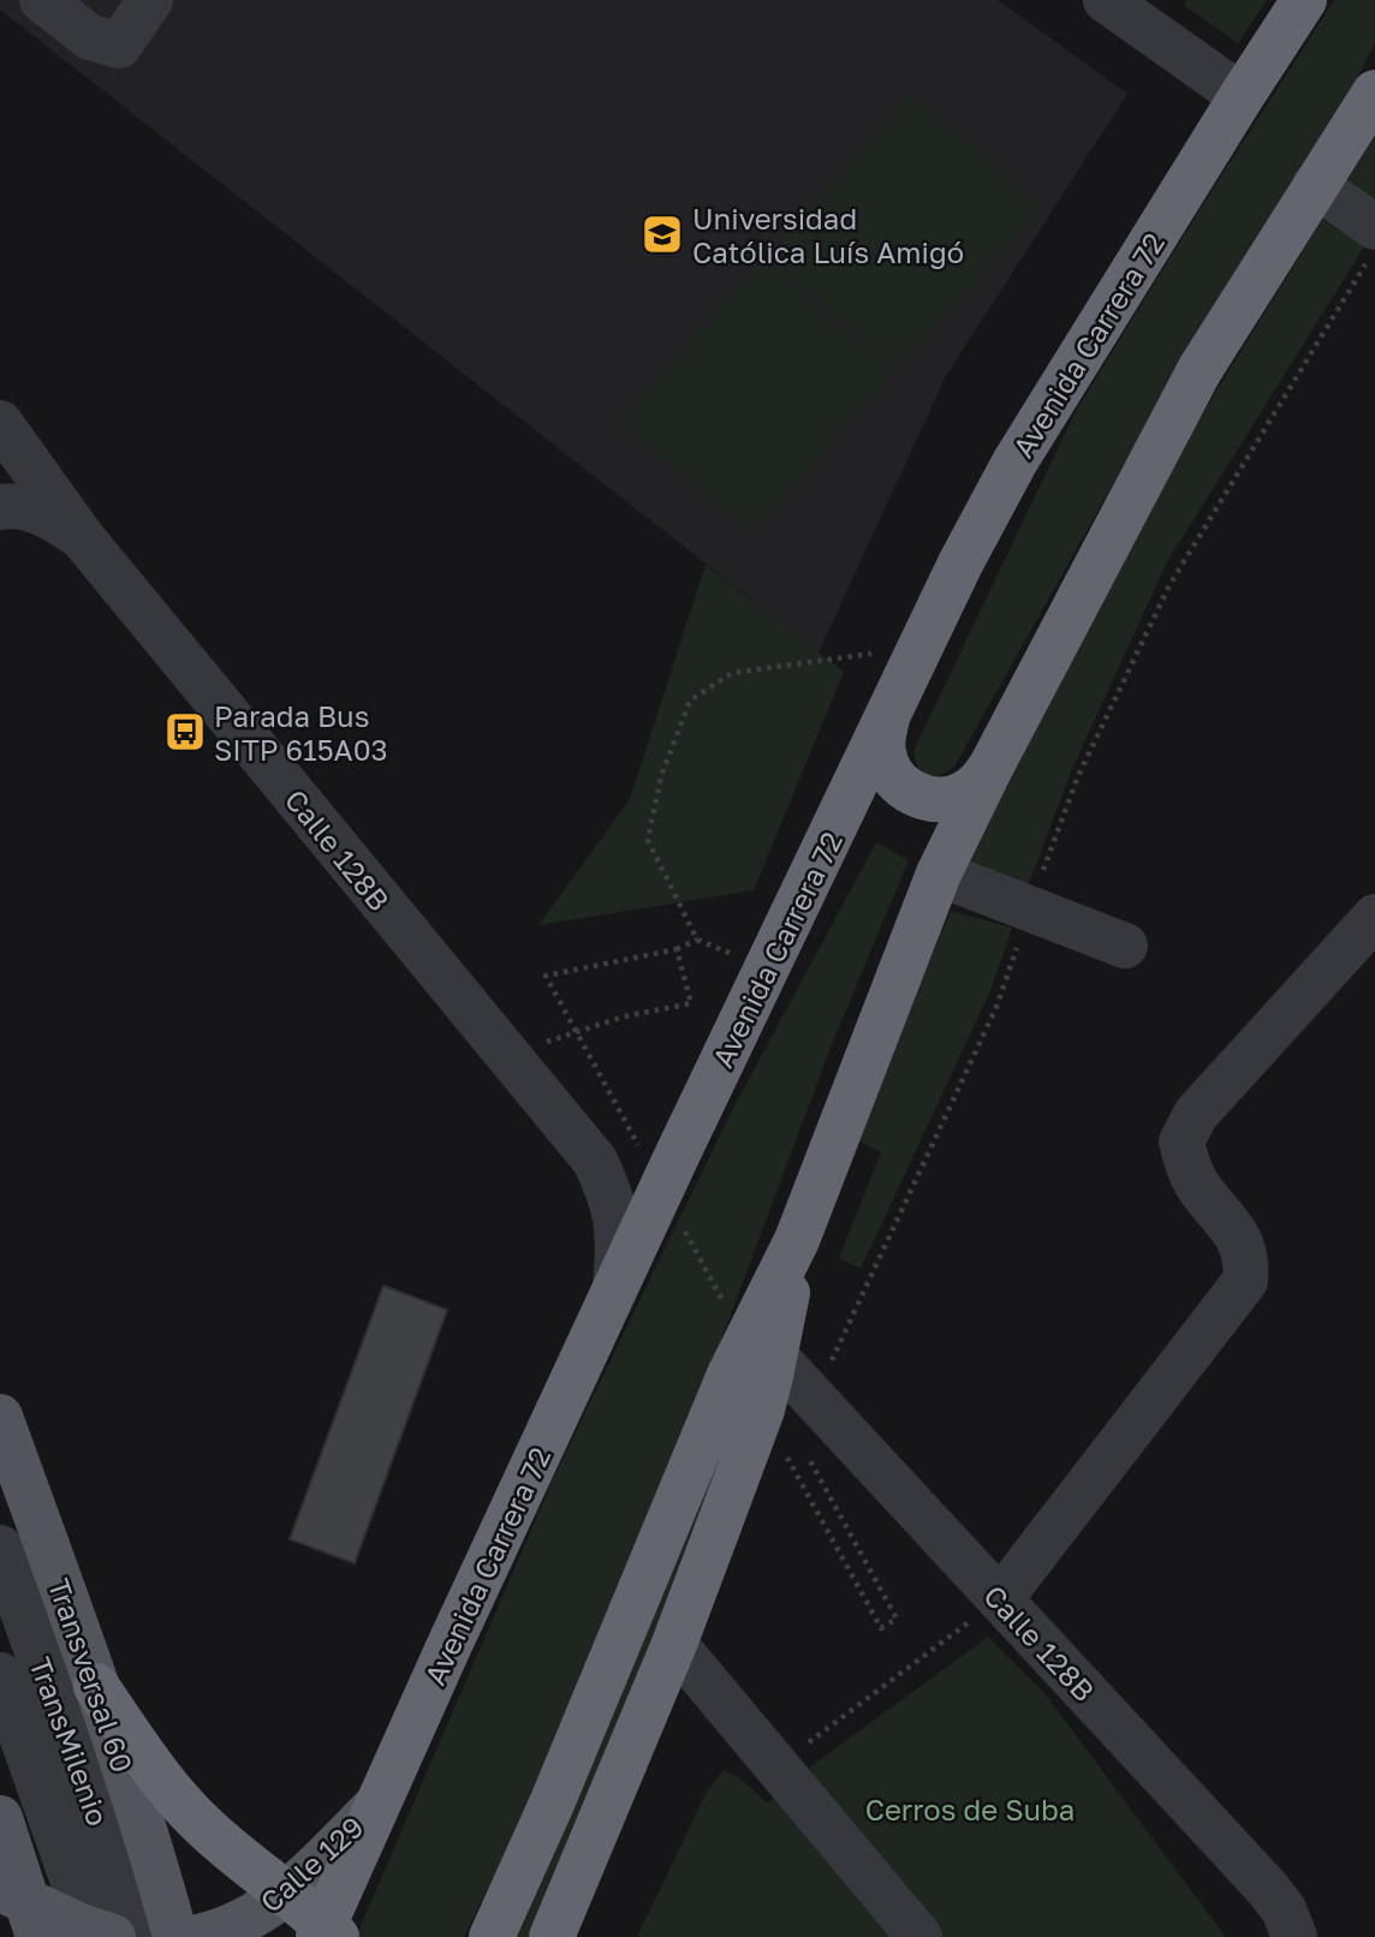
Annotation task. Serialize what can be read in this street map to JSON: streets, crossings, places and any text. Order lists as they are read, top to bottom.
{
  "streets": {
    "highway": ["Avenida Carrera 72"],
    "main road": ["Transversal 60", "Calle 129"],
    "street": ["Calle 128B", "TransMilenio"]
  },
  "crossings": [
    ["Avenida Carrera 72", "Calle 128B"],
    ["Avenida Carrera 72", "Calle 129"]
  ],
  "parks": ["Cerros de Suba"],
  "places": {
    "school or university": ["Universidad Católica Luís Amigó"],
    "bus stop": ["Parada Bus SITP 615A03"]
  }
}
